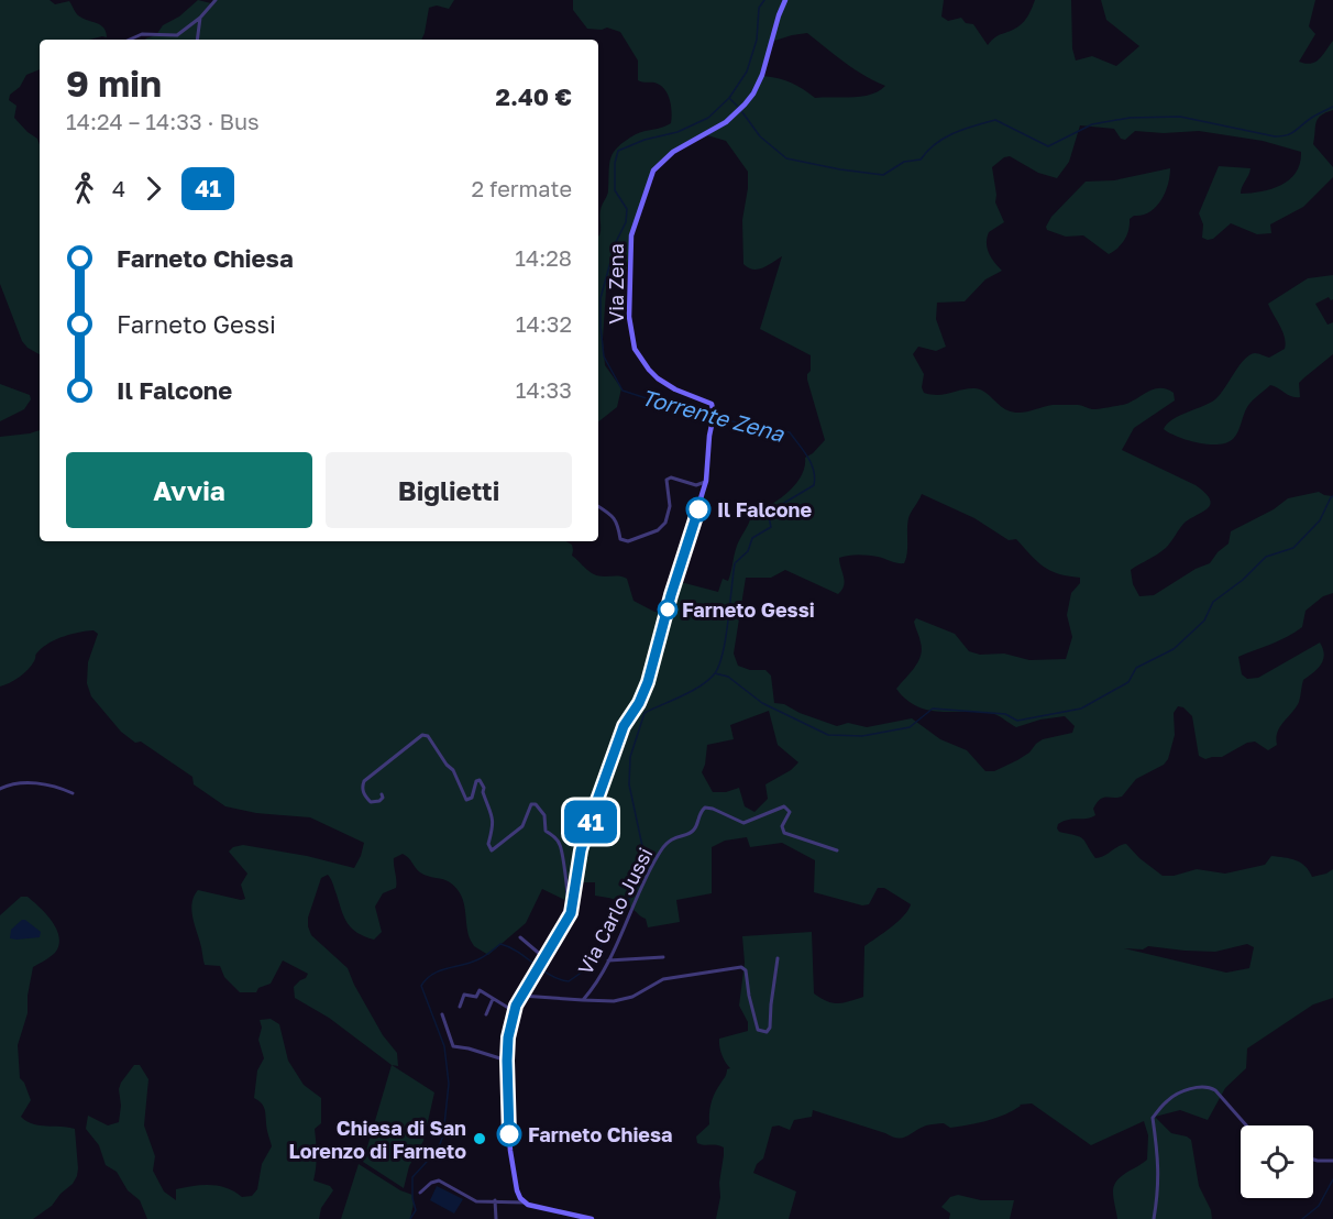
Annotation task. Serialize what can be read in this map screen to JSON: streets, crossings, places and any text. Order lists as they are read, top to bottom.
{
  "streets": {
    "street": ["Via Zena", "Via Carlo Jussi"]
  },
  "crossings": [
    ["Via Zena", "Via Carlo Jussi"]
  ],
  "water": ["Torrente Zena"],
  "places": [
    "Il Falcone",
    "Farneto Gessi",
    "Farneto Chiesa",
    "Chiesa di San Lorenzo di Farneto"
  ],
  "lines": ["bus line 41"],
  "page": {
    "on_map": "41",
    "heading": ["9 min", "14:24 – 14:33 · Bus", "2.40 €"],
    "legs": ["4", "41", "2 fermate"],
    "list": [
      {
        "name": "Farneto Chiesa",
        "value": "14:28"
      },
      {
        "name": "Farneto Gessi",
        "value": "14:32"
      },
      {
        "name": "Il Falcone",
        "value": "14:33"
      }
    ],
    "buttons": ["Avvia", "Biglietti"]
  }
}
